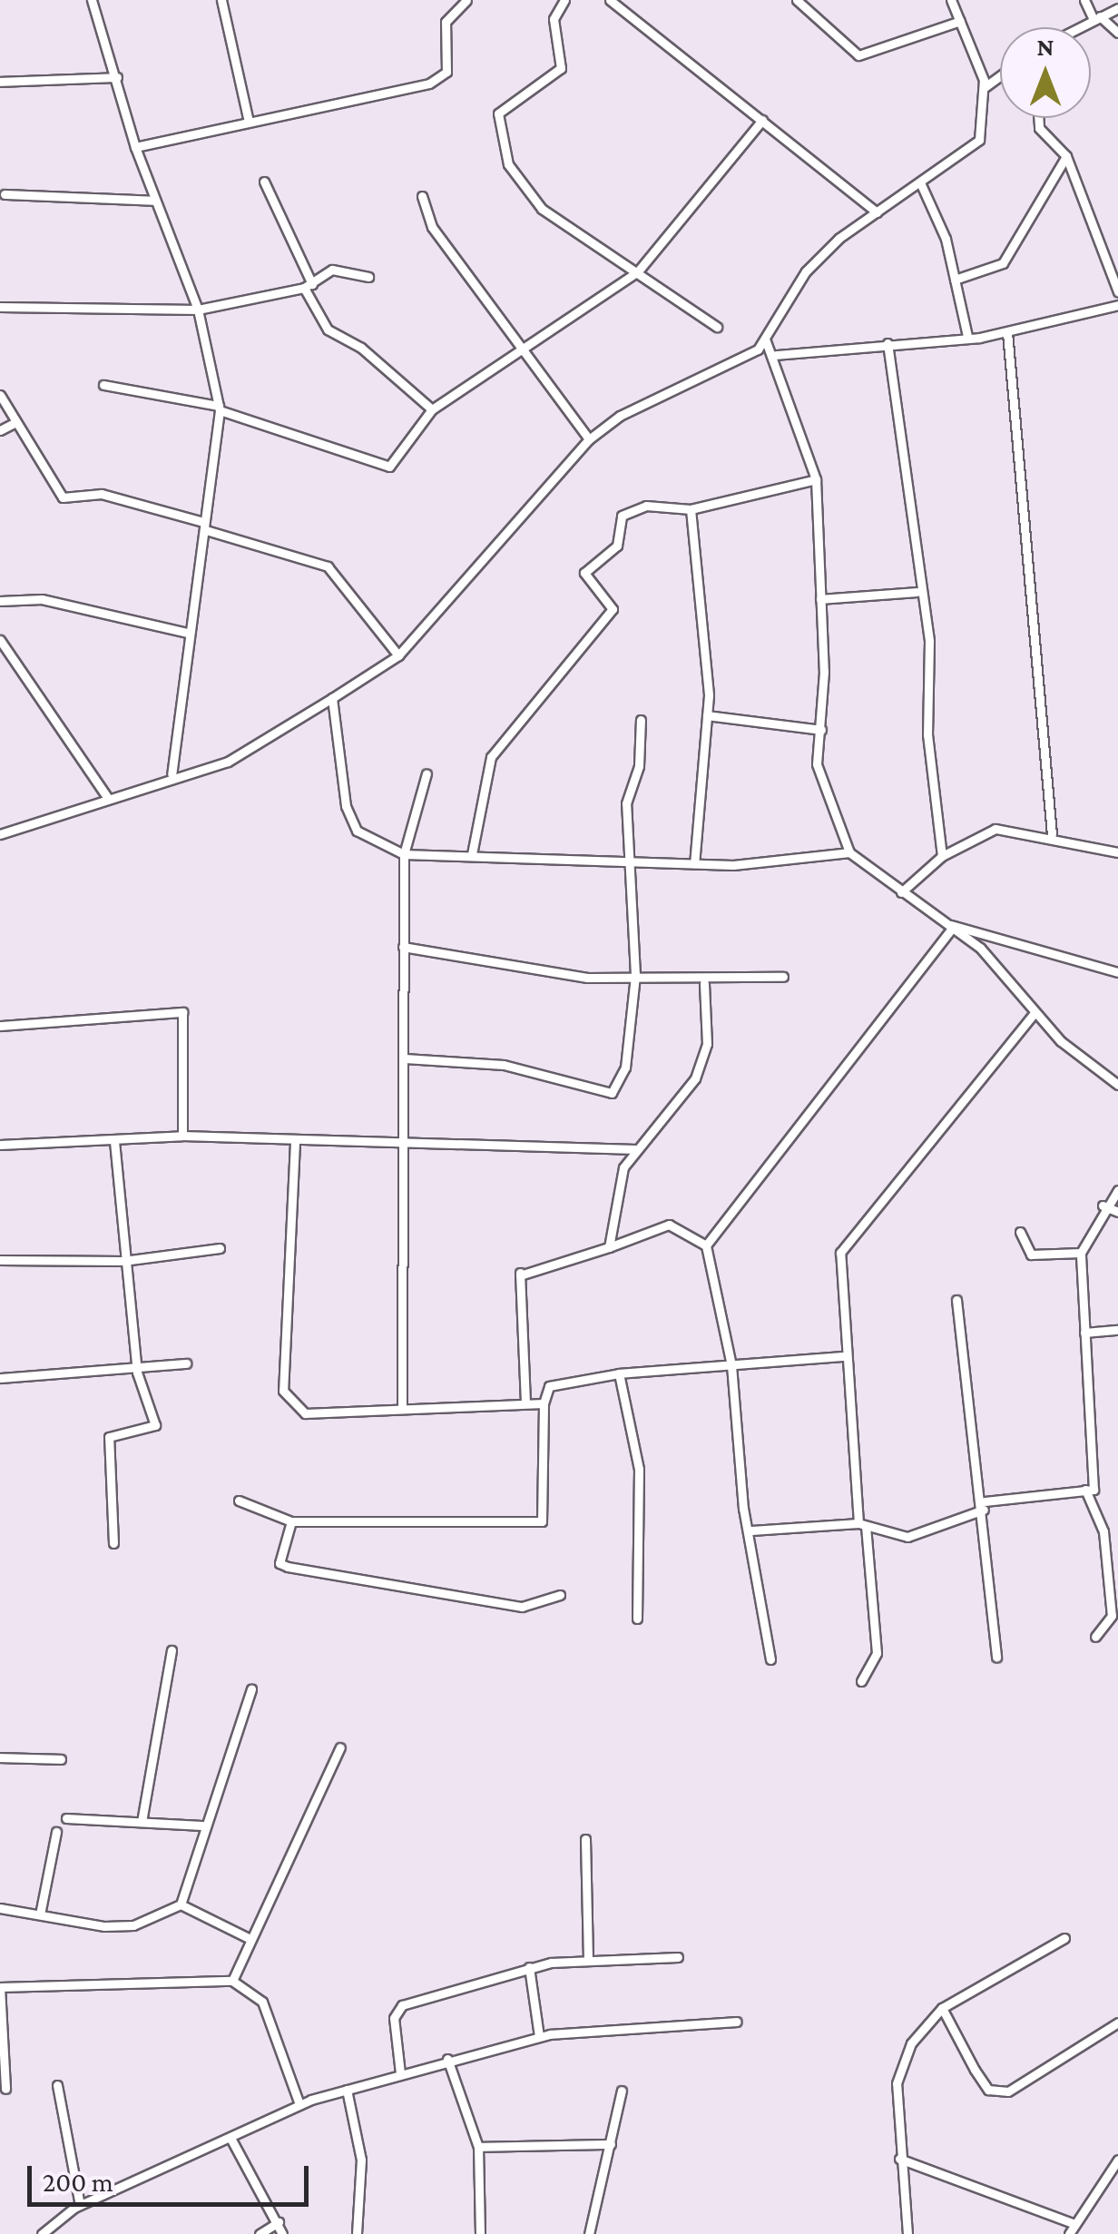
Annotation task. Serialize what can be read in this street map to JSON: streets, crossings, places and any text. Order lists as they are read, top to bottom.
{
  "scale_bar": "200 m",
  "north": "top"
}
